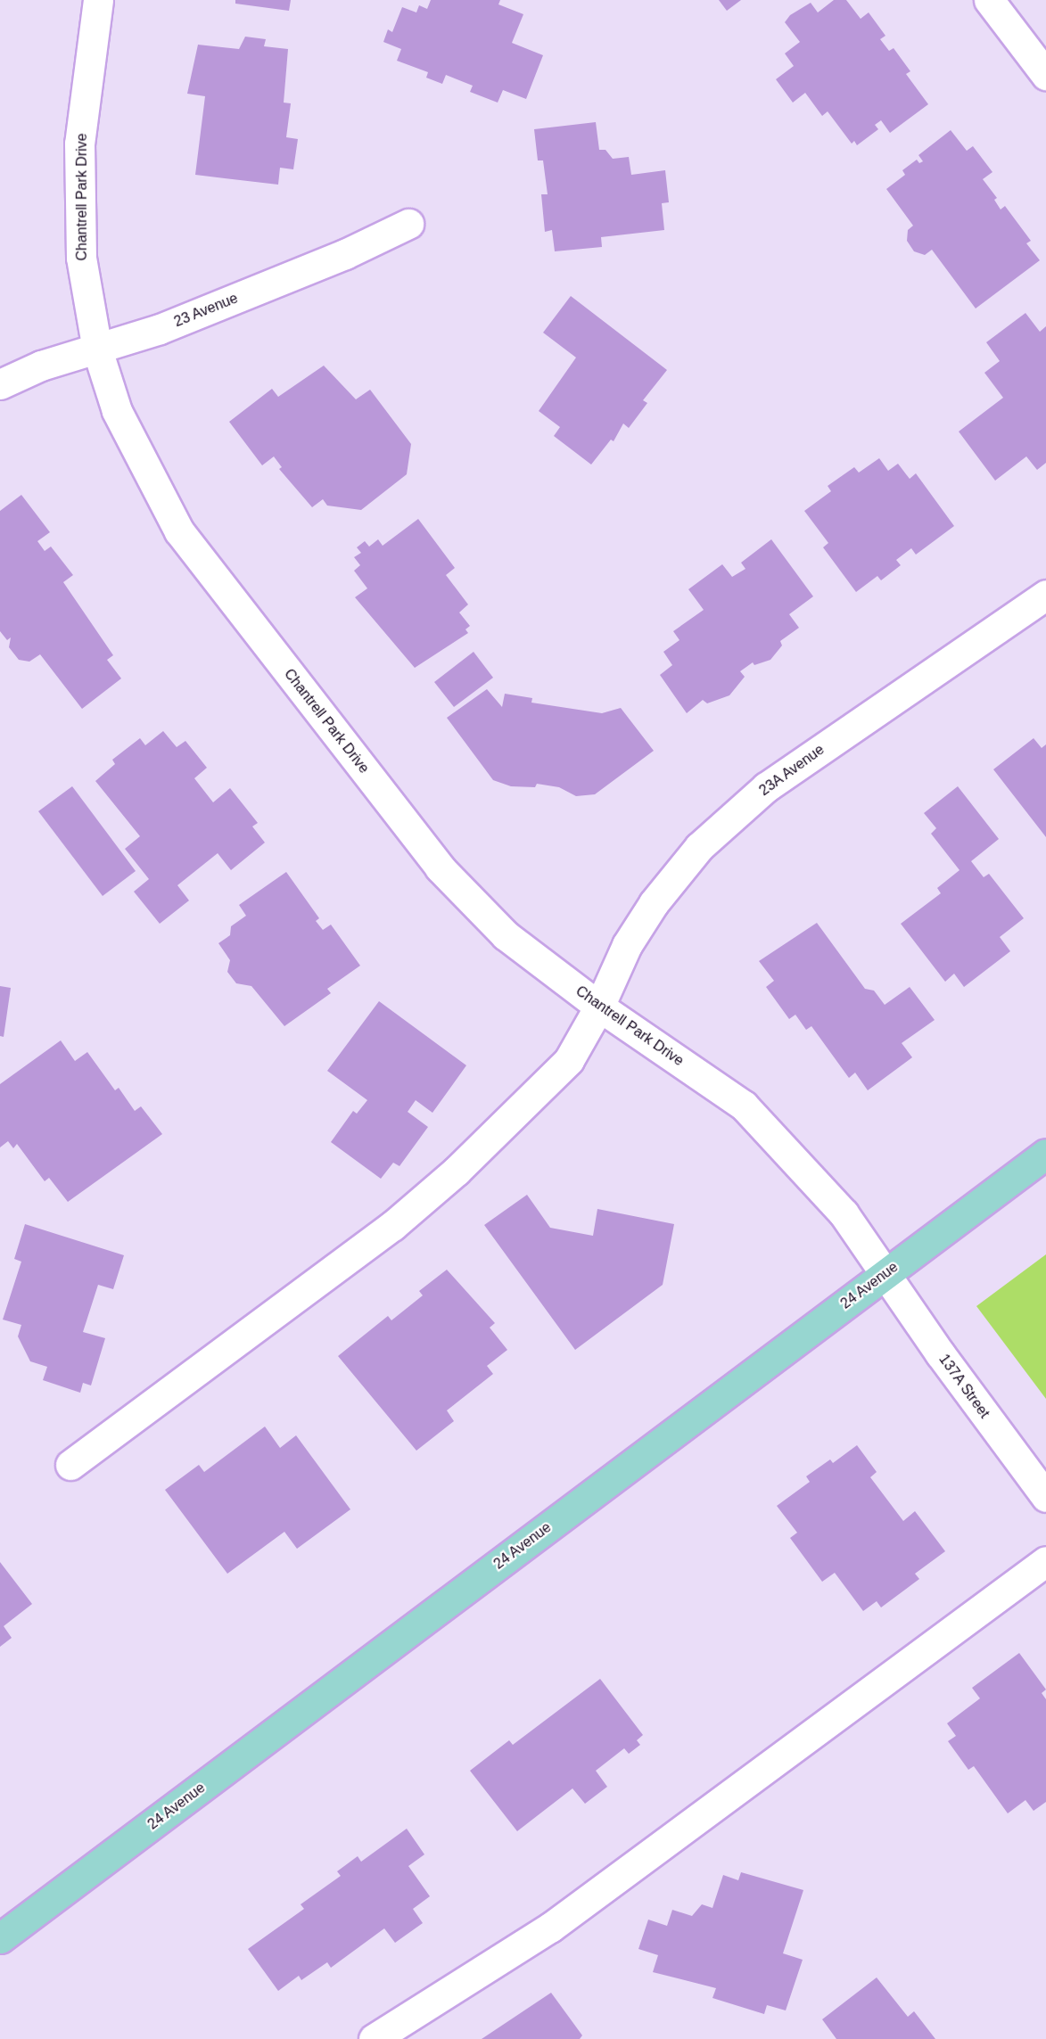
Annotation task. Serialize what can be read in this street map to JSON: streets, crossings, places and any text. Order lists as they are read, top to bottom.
{
  "streets": {
    "main road": ["24 Avenue"],
    "street": [
      "Chantrell Park Drive",
      "23 Avenue",
      "23A Avenue",
      "137A Street"
    ]
  },
  "crossings": [
    ["Chantrell Park Drive", "23 Avenue"],
    ["Chantrell Park Drive", "23A Avenue"],
    ["Chantrell Park Drive", "24 Avenue"],
    ["Chantrell Park Drive", "137A Street"],
    ["24 Avenue", "137A Street"]
  ]
}
